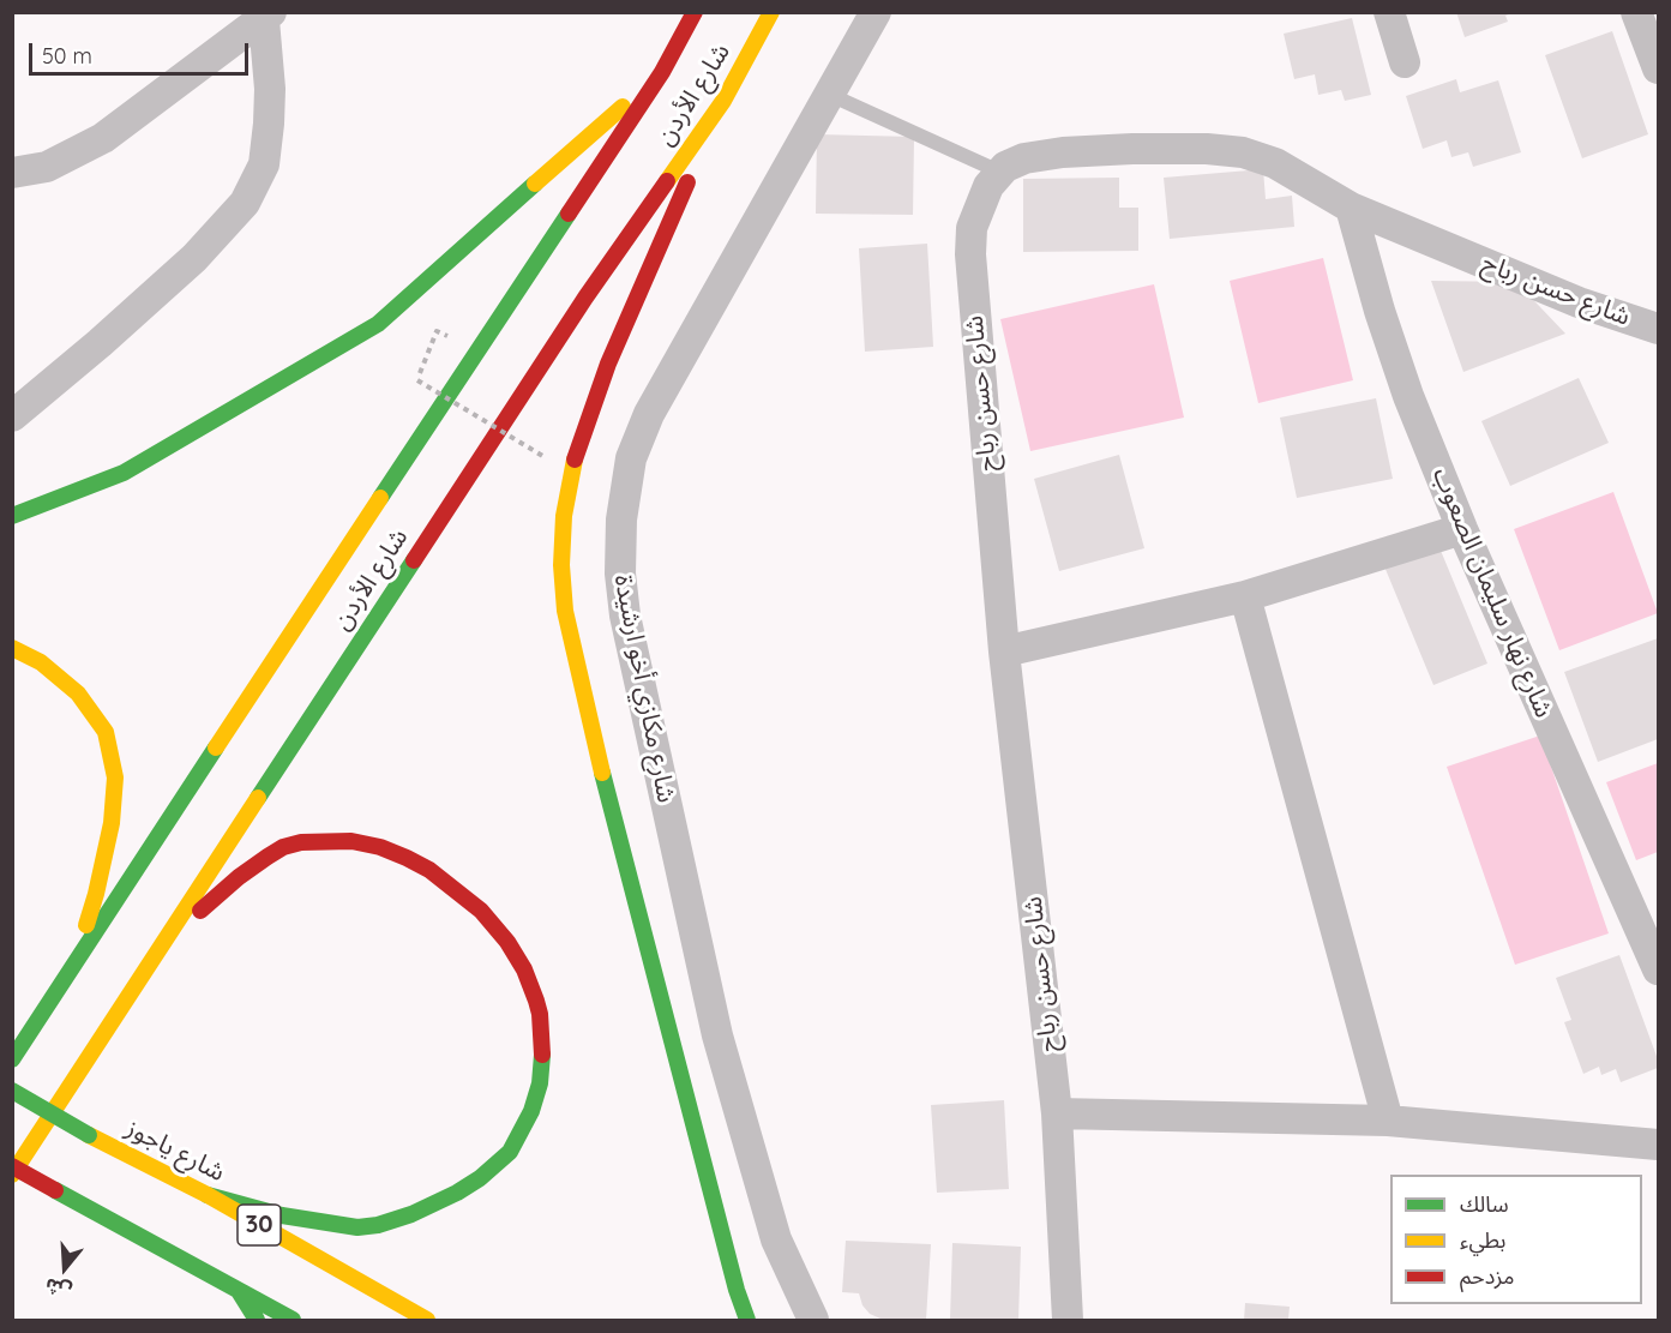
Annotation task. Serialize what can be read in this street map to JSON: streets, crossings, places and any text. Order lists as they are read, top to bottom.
{
  "streets": {
    "main road": ["شارع الأردن", "شارع ياجوز", "30"],
    "street": ["شارع حسن رباح", "شارع نهار سليمان الصعوب", "شارع مكازي أخو ارشيدة"]
  },
  "crossings": [
    ["شارع حسن رباح", "شارع نهار سليمان الصعوب"]
  ],
  "legend": ["سالك", "بطيء", "مزدحم"],
  "scale_bar": "50 m",
  "north": "bottom"
}
